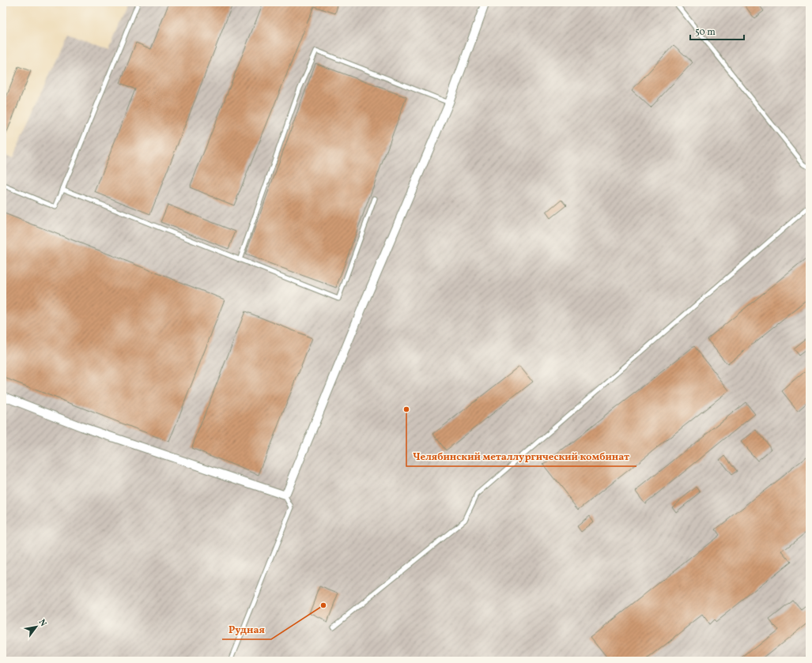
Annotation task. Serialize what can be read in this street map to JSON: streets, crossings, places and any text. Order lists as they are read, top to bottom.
{
  "places": ["Челябинский металлургический комбинат", "Рудная"],
  "scale_bar": "50 m",
  "north": "top right"
}
